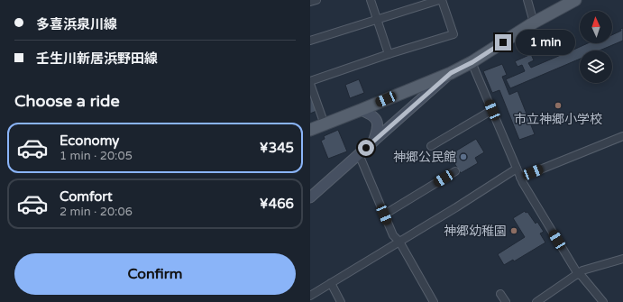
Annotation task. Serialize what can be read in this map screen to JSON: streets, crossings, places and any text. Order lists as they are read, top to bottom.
{
  "places": ["市立神郷小学校", "神郷公民館", "神郷幼稚園"],
  "north": "top",
  "page": {
    "banner": ["多喜浜泉川線", "壬生川新居浜野田線"],
    "bubble": "1 min",
    "heading": "Choose a ride",
    "list": [
      {
        "name": "Economy",
        "note": "1 min · 20:05",
        "value": "¥345"
      },
      {
        "name": "Comfort",
        "note": "2 min · 20:06",
        "value": "¥466"
      }
    ],
    "buttons": "Confirm"
  }
}
